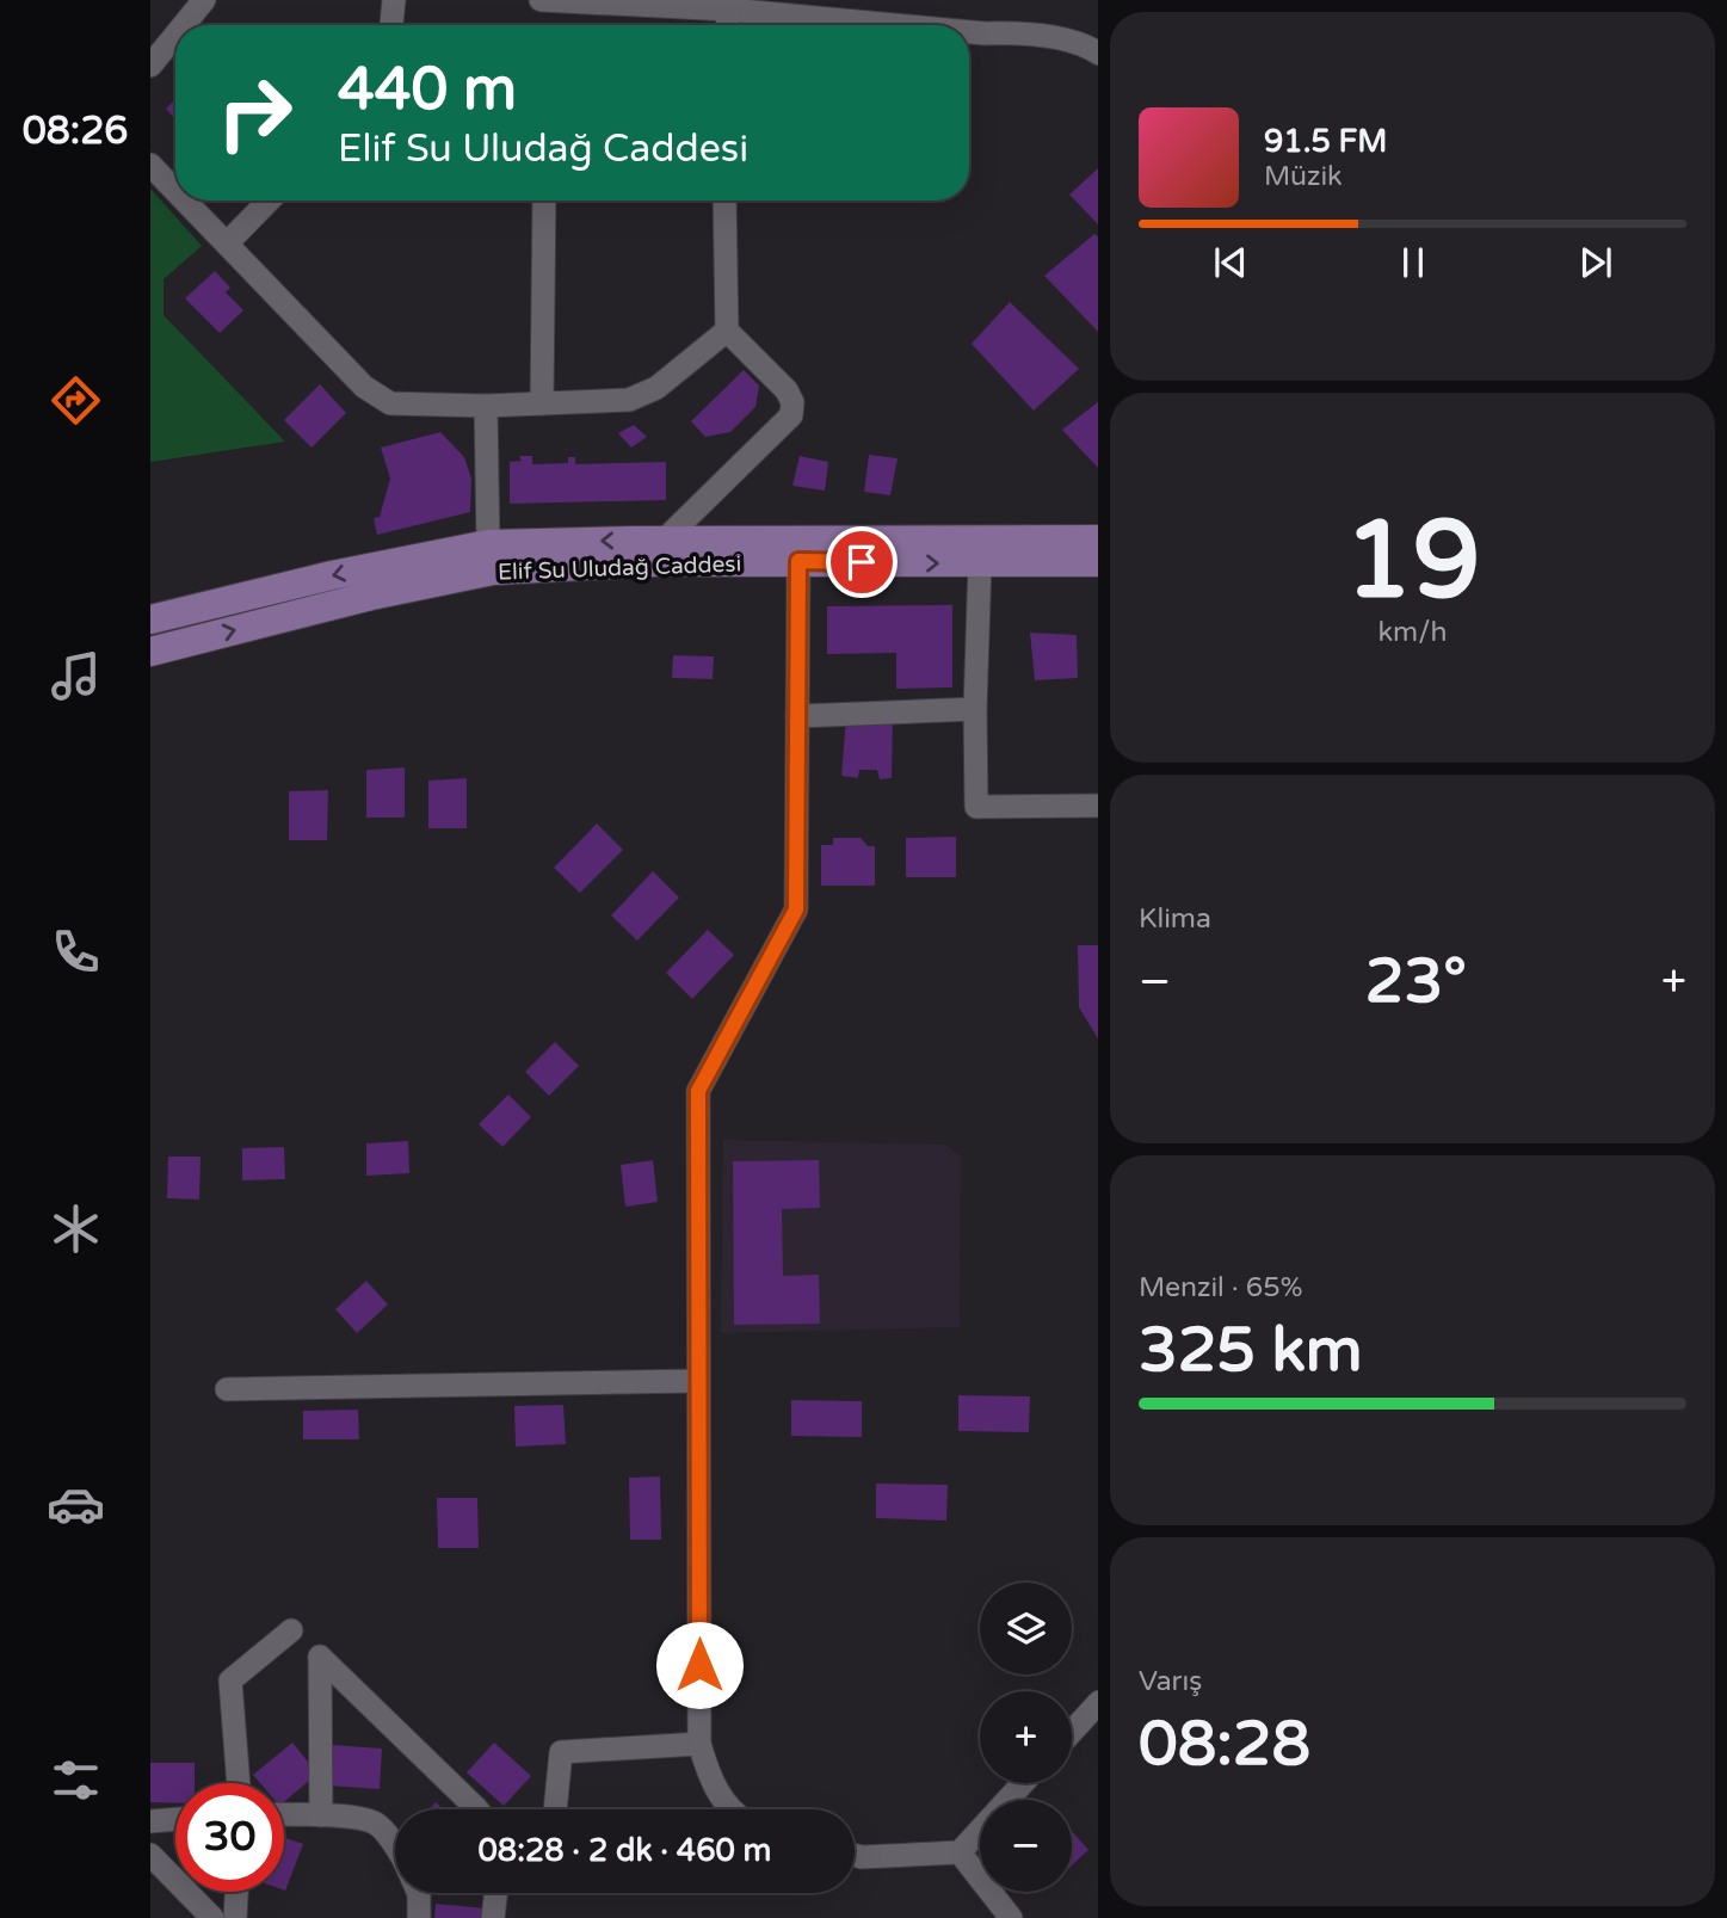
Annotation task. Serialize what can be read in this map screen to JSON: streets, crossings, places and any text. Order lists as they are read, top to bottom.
{
  "streets": {
    "main road": ["Elif Su Uludağ Caddesi"]
  },
  "page": {
    "tabs": "08:26",
    "turn": ["440 m", "Elif Su Uludağ Caddesi"],
    "song": ["91.5 FM", "Müzik"],
    "tile": [
      ["19", "km/h"],
      "Klima",
      ["Menzil · 65%", "325 km"],
      ["Varış", "08:28"]
    ],
    "heat": ["−", "23°", "+"],
    "map_buttons": ["+", "−"],
    "limit": "30",
    "trip": "08:28 · 2 dk · 460 m"
  }
}
